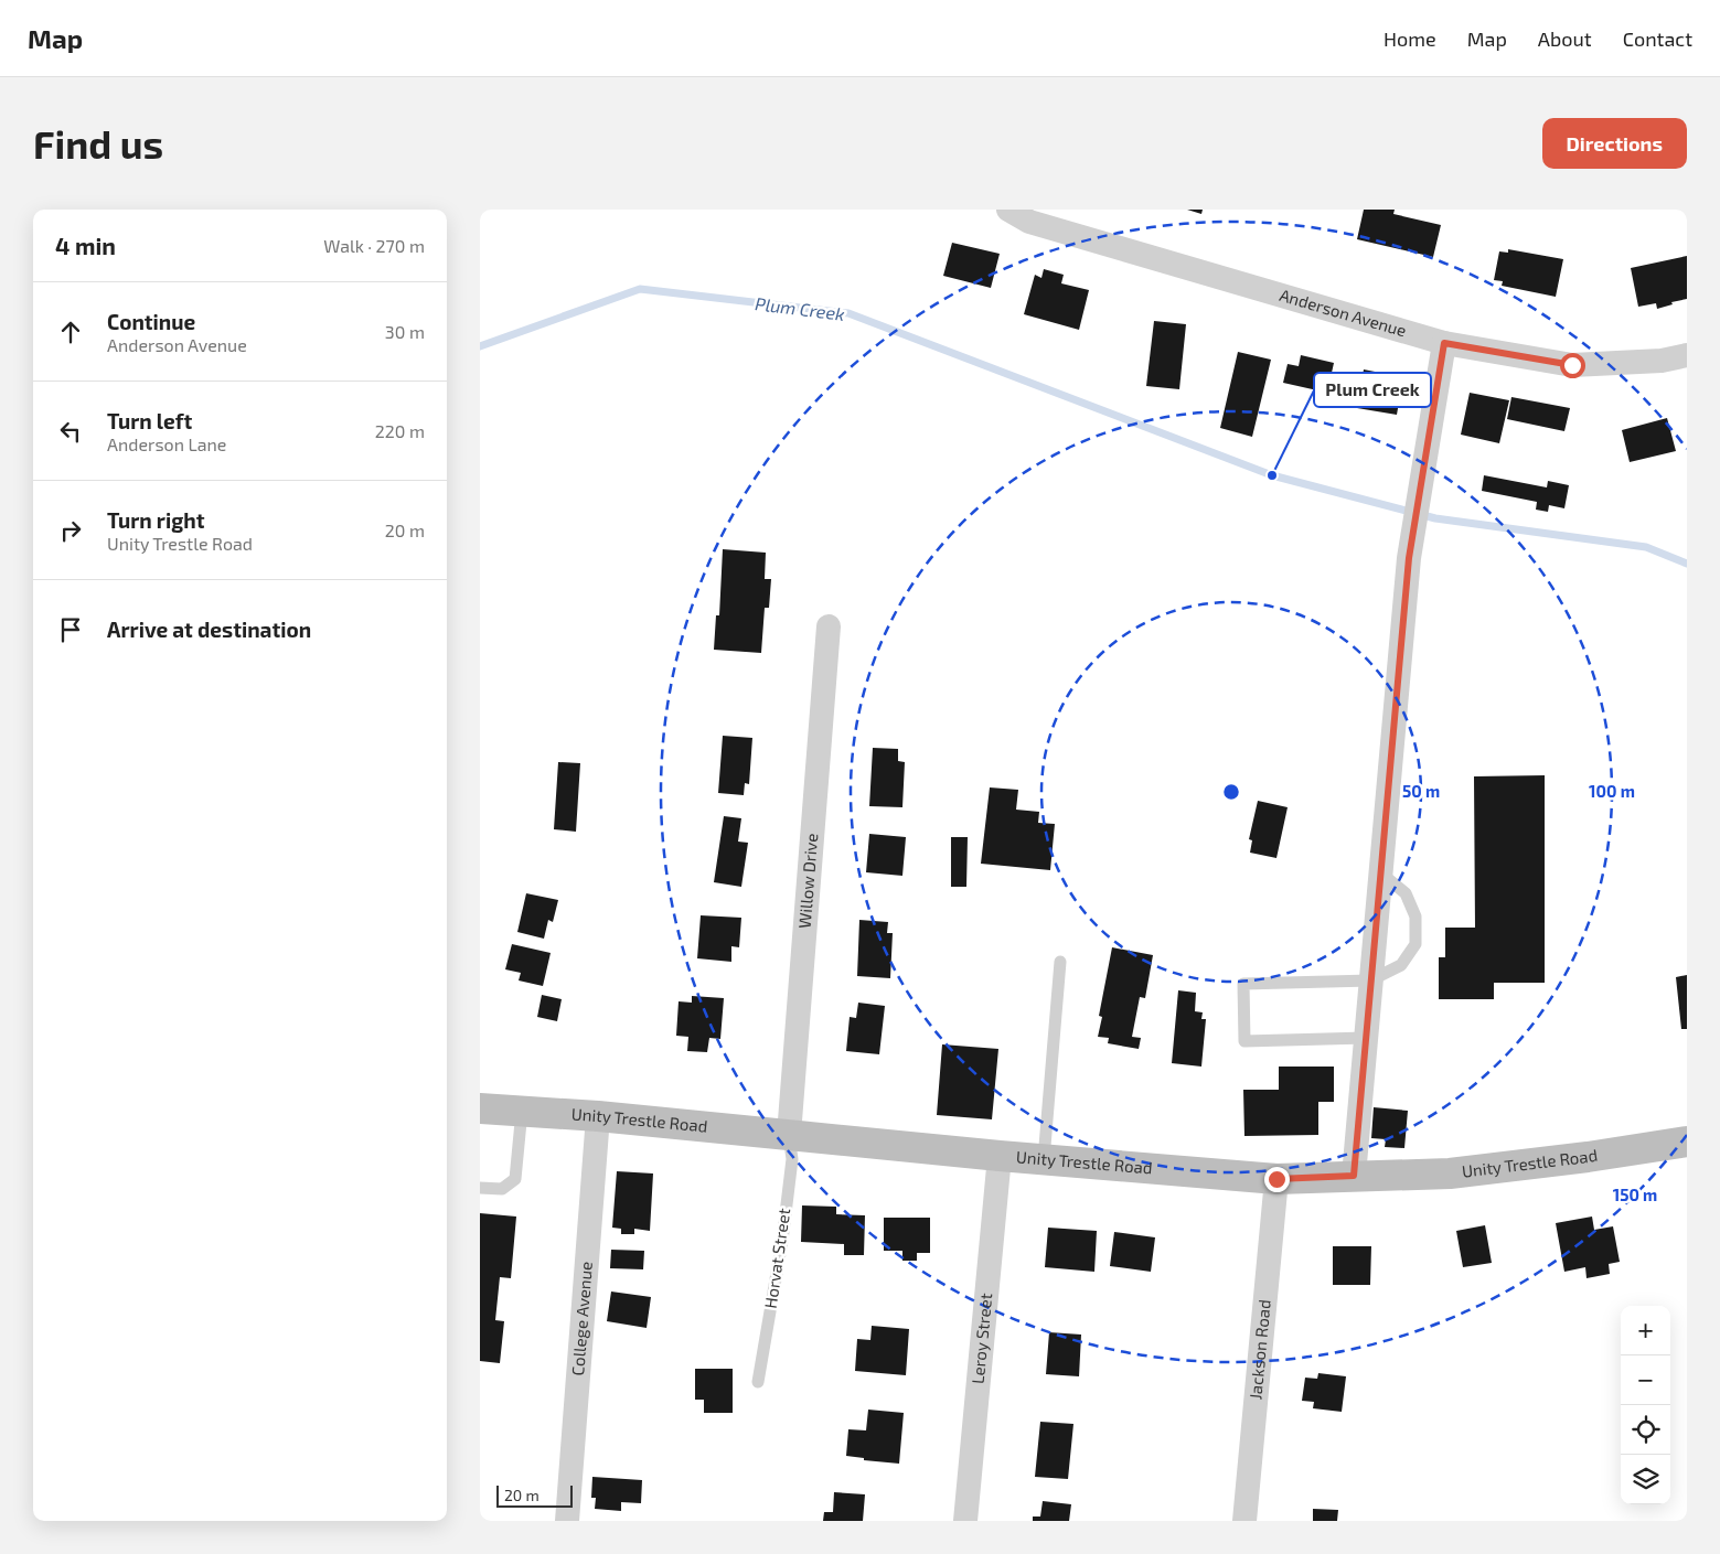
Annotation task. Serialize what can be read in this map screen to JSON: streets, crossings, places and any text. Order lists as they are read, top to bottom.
{
  "streets": {
    "street": [
      "Anderson Avenue",
      "Willow Drive",
      "Unity Trestle Road",
      "College Avenue",
      "Leroy Street",
      "Jackson Road"
    ],
    "lane": ["Horvat Street"]
  },
  "crossings": [
    ["Willow Drive", "Unity Trestle Road"],
    ["Willow Drive", "Horvat Street"],
    ["Unity Trestle Road", "Horvat Street"],
    ["Unity Trestle Road", "College Avenue"],
    ["Unity Trestle Road", "Leroy Street"],
    ["Unity Trestle Road", "Jackson Road"]
  ],
  "water": ["Plum Creek"],
  "places": ["Plum Creek"],
  "scale_bar": "20 m",
  "page": {
    "header": "Map",
    "nav": [
      "Home",
      "Map",
      "About",
      "Contact"
    ],
    "buttons": "Directions",
    "title": "Find us",
    "heading": ["4 min", "Walk · 270 m"],
    "list": [
      ["Continue", "Anderson Avenue", "30 m"],
      ["Turn left", "Anderson Lane", "220 m"],
      ["Turn right", "Unity Trestle Road", "20 m"],
      "Arrive at destination"
    ],
    "map_buttons": ["+", "−"],
    "scale": "20 m"
  },
  "rings": ["50 m", "100 m", "150 m"]
}
